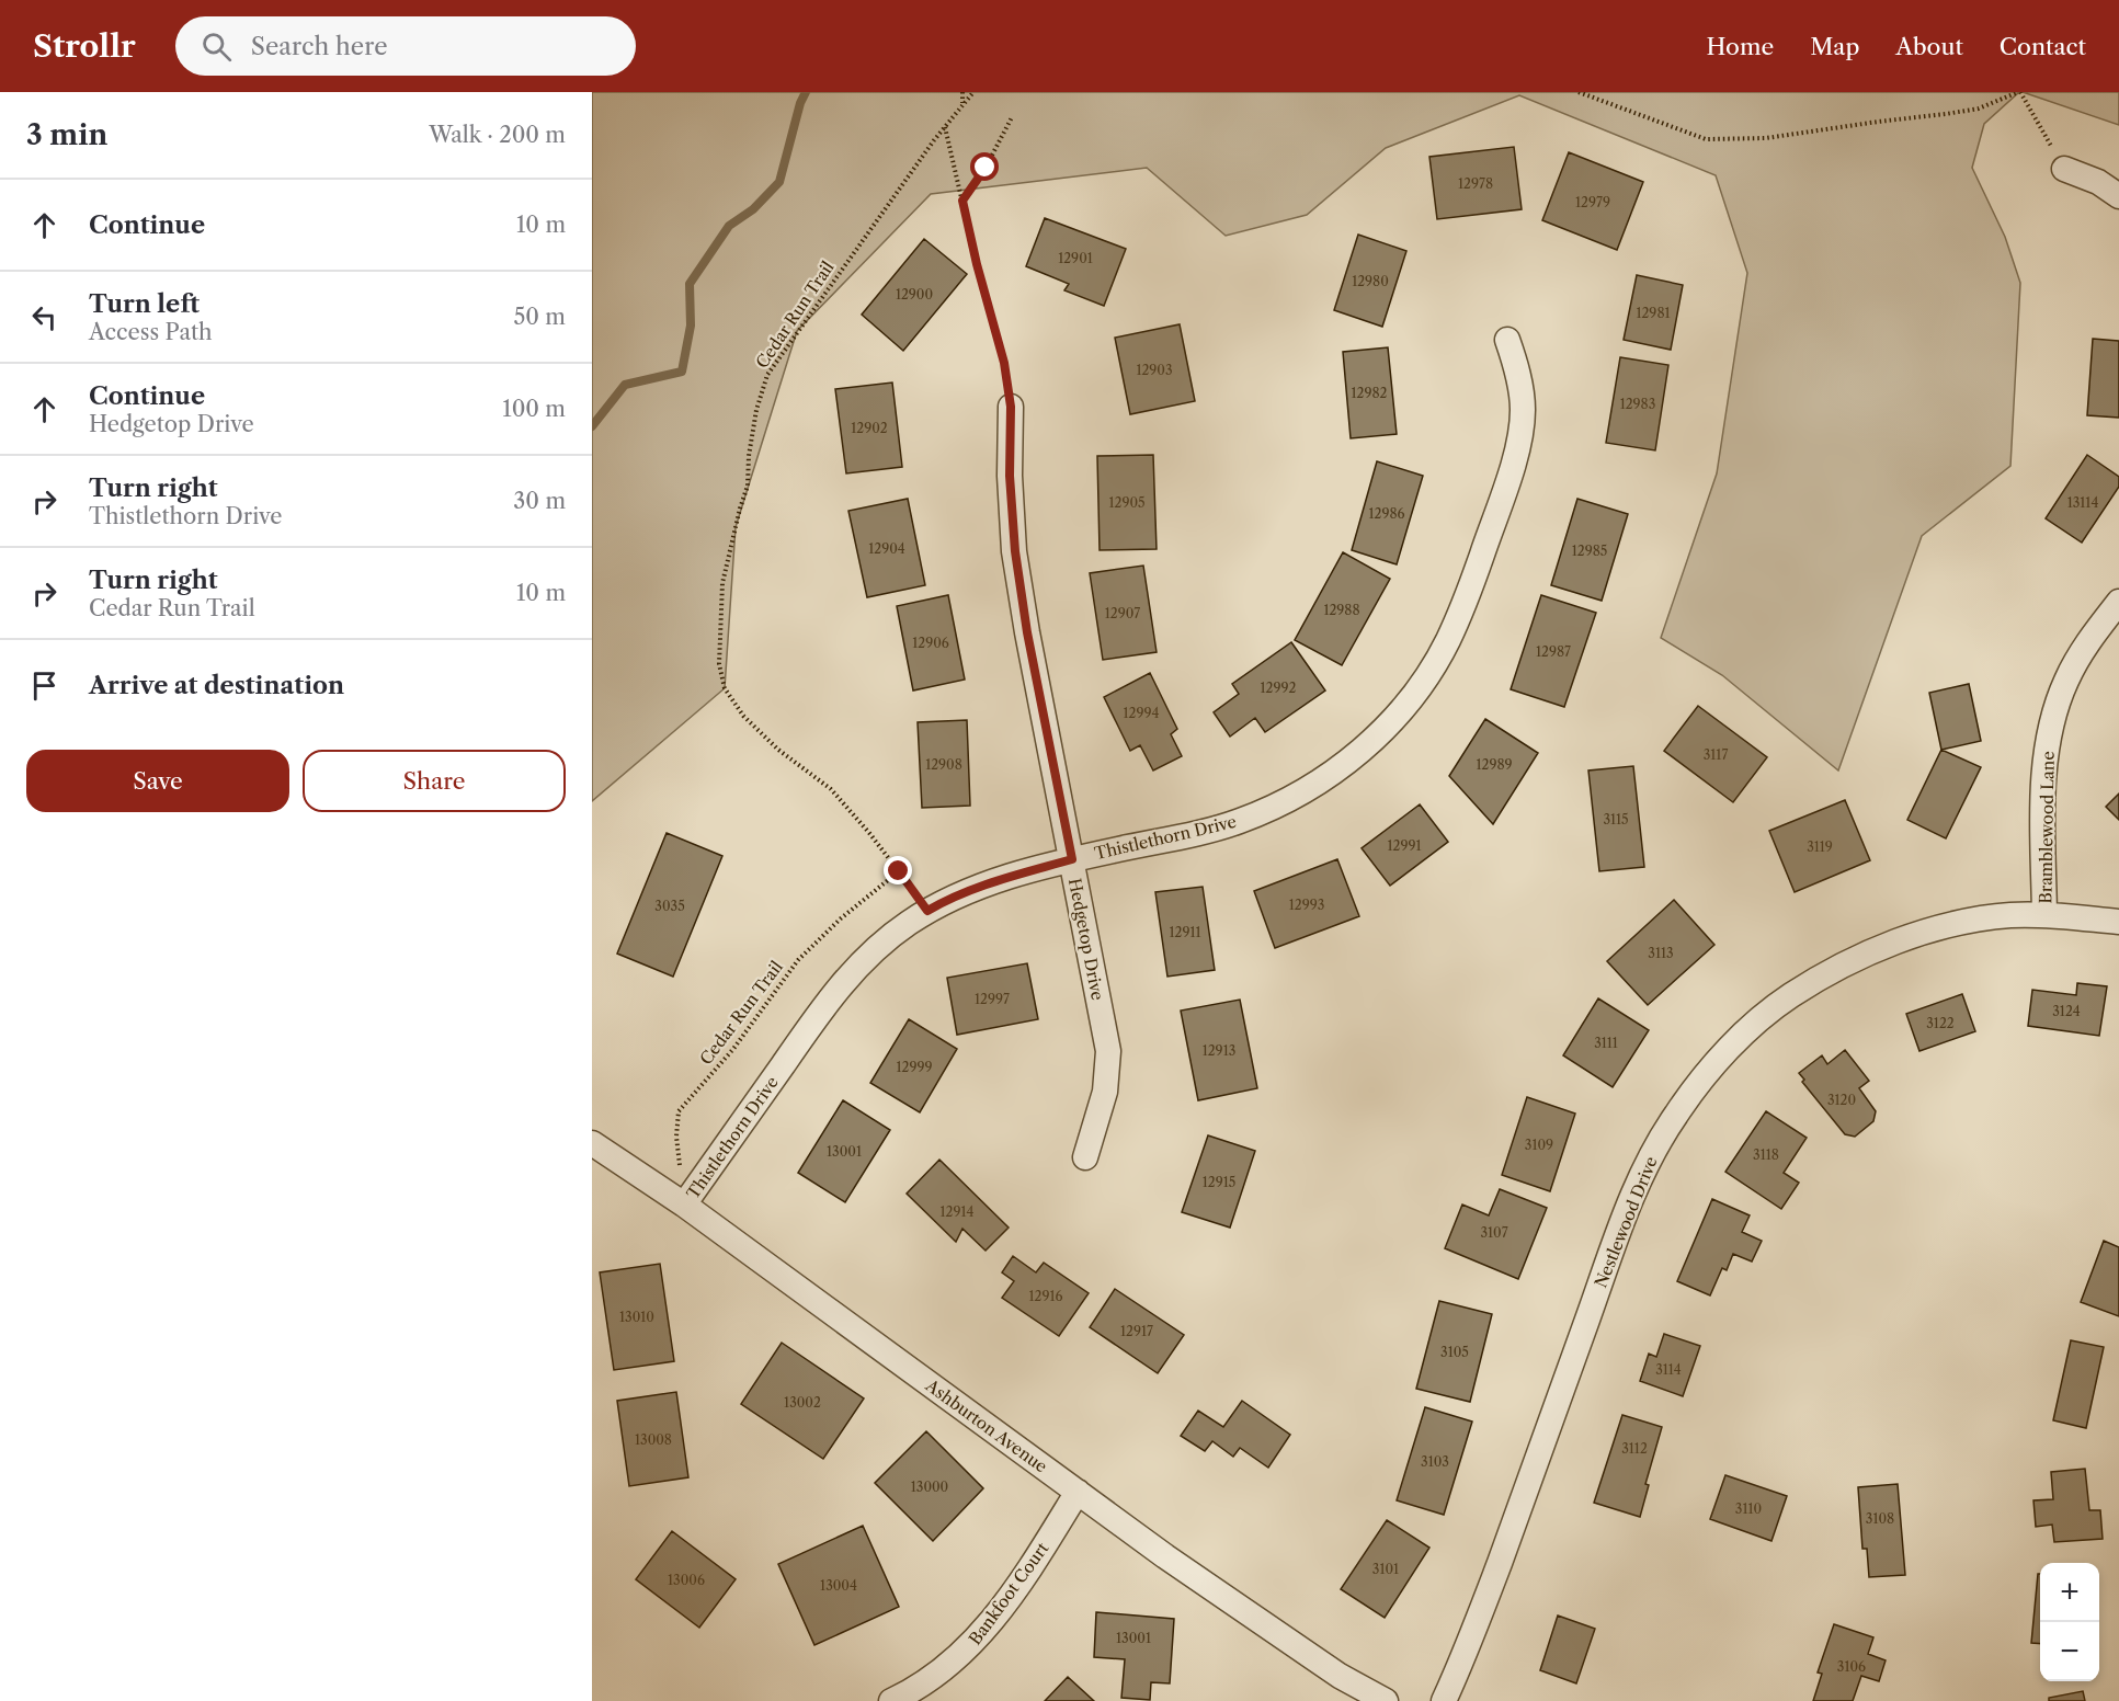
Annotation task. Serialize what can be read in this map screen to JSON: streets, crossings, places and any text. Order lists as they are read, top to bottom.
{
  "streets": {
    "street": [
      "Bramblewood Lane",
      "Thistlethorn Drive",
      "Hedgetop Drive",
      "Nestlewood Drive",
      "Ashburton Avenue",
      "Bankfoot Court"
    ],
    "path": ["Cedar Run Trail"]
  },
  "crossings": [
    ["Cedar Run Trail", "Thistlethorn Drive"],
    ["Cedar Run Trail", "Ashburton Avenue"],
    ["Bramblewood Lane", "Nestlewood Drive"],
    ["Thistlethorn Drive", "Hedgetop Drive"],
    ["Thistlethorn Drive", "Ashburton Avenue"],
    ["Ashburton Avenue", "Bankfoot Court"]
  ],
  "house_numbers": [
    "12978",
    "12979",
    "12901",
    "12980",
    "12900",
    "12981",
    "12903",
    "12982",
    "12983",
    "12902",
    "12905",
    "13114",
    "12986",
    "12904",
    "12985",
    "12988",
    "12907",
    "12906",
    "12987",
    "12992",
    "12994",
    "3117",
    "12908",
    "12989",
    "3115",
    "12991",
    "3119",
    "12993",
    "3035",
    "12911",
    "3113",
    "12997",
    "3124",
    "3122",
    "3111",
    "12913",
    "12999",
    "3120",
    "3109",
    "13001",
    "3118",
    "12915",
    "12914",
    "3107",
    "12916",
    "13010",
    "12917",
    "3105",
    "3114",
    "13002",
    "13008",
    "3112",
    "3103",
    "13000",
    "3110",
    "3108",
    "3101",
    "13006",
    "13004",
    "13001",
    "3106"
  ],
  "page": {
    "header": "Strollr",
    "search": "Search here",
    "nav": [
      "Home",
      "Map",
      "About",
      "Contact"
    ],
    "heading": ["3 min", "Walk · 200 m"],
    "list": [
      ["Continue", "10 m"],
      ["Turn left", "Access Path", "50 m"],
      ["Continue", "Hedgetop Drive", "100 m"],
      ["Turn right", "Thistlethorn Drive", "30 m"],
      ["Turn right", "Cedar Run Trail", "10 m"],
      "Arrive at destination"
    ],
    "buttons": ["Save", "Share"],
    "map_buttons": ["+", "−"]
  }
}
